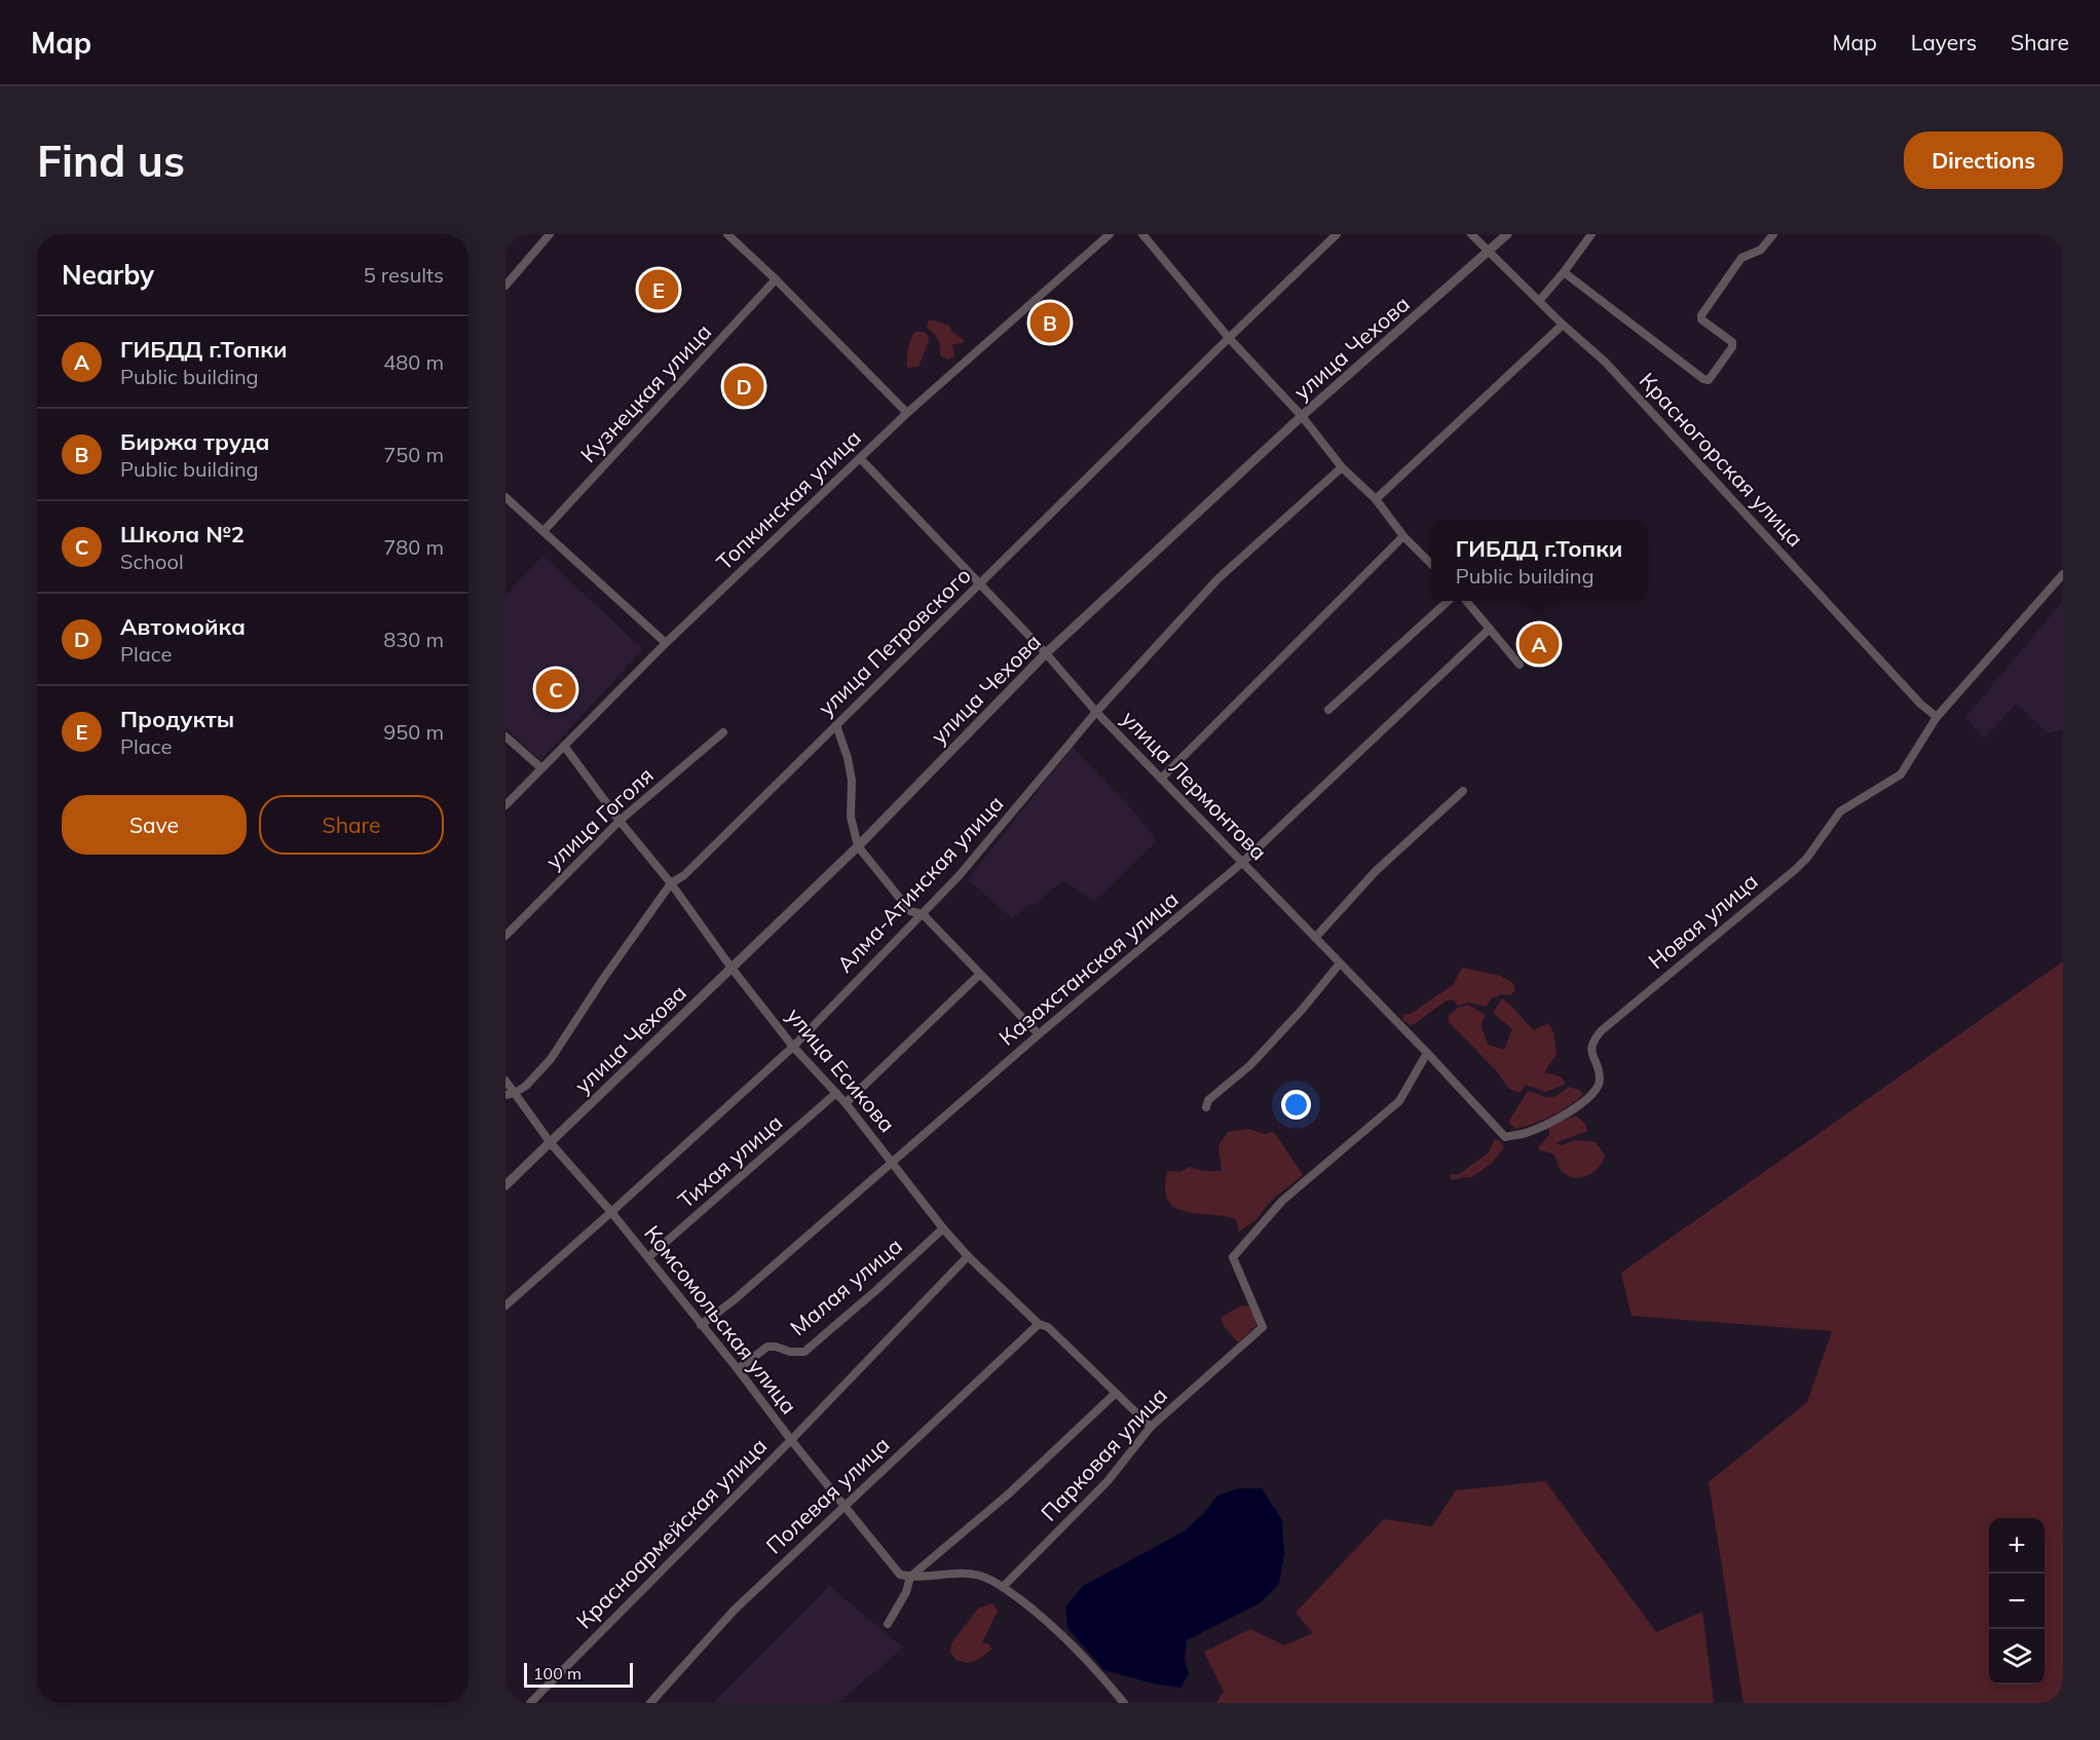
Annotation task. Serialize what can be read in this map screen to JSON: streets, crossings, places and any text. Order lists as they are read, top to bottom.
{
  "streets": {
    "street": [
      "улица Чехова",
      "Кузнецкая улица",
      "Красногорская улица",
      "Топкинская улица",
      "улица Петровского",
      "улица Лермонтова",
      "улица Гоголя",
      "Алма-Атинская улица",
      "Новая улица",
      "Казахстанская улица",
      "улица Есикова",
      "Тихая улица",
      "Малая улица",
      "Комсомольская улица",
      "Парковая улица",
      "Полевая улица",
      "Красноармейская улица"
    ]
  },
  "crossings": [
    ["улица Чехова", "Красногорская улица"],
    ["улица Чехова", "улица Лермонтова"],
    ["улица Чехова", "улица Есикова"],
    ["улица Чехова", "Комсомольская улица"],
    ["Красногорская улица", "Новая улица"],
    ["Топкинская улица", "улица Лермонтова"],
    ["Топкинская улица", "улица Есикова"],
    ["улица Петровского", "улица Лермонтова"],
    ["улица Петровского", "улица Есикова"],
    ["улица Петровского", "Комсомольская улица"],
    ["улица Лермонтова", "Алма-Атинская улица"],
    ["улица Лермонтова", "Новая улица"],
    ["улица Лермонтова", "Казахстанская улица"],
    ["улица Лермонтова", "Парковая улица"],
    ["улица Гоголя", "улица Есикова"],
    ["Алма-Атинская улица", "улица Есикова"],
    ["Алма-Атинская улица", "Комсомольская улица"],
    ["Казахстанская улица", "улица Есикова"],
    ["Казахстанская улица", "Комсомольская улица"],
    ["улица Есикова", "Тихая улица"],
    ["улица Есикова", "Малая улица"],
    ["улица Есикова", "Парковая улица"],
    ["улица Есикова", "Полевая улица"],
    ["улица Есикова", "Красноармейская улица"],
    ["Тихая улица", "Комсомольская улица"],
    ["Малая улица", "Комсомольская улица"],
    ["Комсомольская улица", "Полевая улица"],
    ["Комсомольская улица", "Красноармейская улица"]
  ],
  "scale_bar": "100 m",
  "page": {
    "header": "Map",
    "nav": ["Map", "Layers", "Share"],
    "buttons": [
      "Directions",
      ["Save", "Share"]
    ],
    "title": "Find us",
    "heading": ["Nearby", "5 results"],
    "pins": [
      "E",
      "B",
      "D",
      "A",
      "C"
    ],
    "list": [
      {
        "mark": "A",
        "name": "ГИБДД г.Топки",
        "note": "Public building",
        "value": "480 m"
      },
      {
        "mark": "B",
        "name": "Биржа труда",
        "note": "Public building",
        "value": "750 m"
      },
      {
        "mark": "C",
        "name": "Школа №2",
        "note": "School",
        "value": "780 m"
      },
      {
        "mark": "D",
        "name": "Автомойка",
        "note": "Place",
        "value": "830 m"
      },
      {
        "mark": "E",
        "name": "Продукты",
        "note": "Place",
        "value": "950 m"
      }
    ],
    "popup": ["ГИБДД г.Топки", "Public building"],
    "map_buttons": ["+", "−"],
    "scale": "100 m"
  }
}
